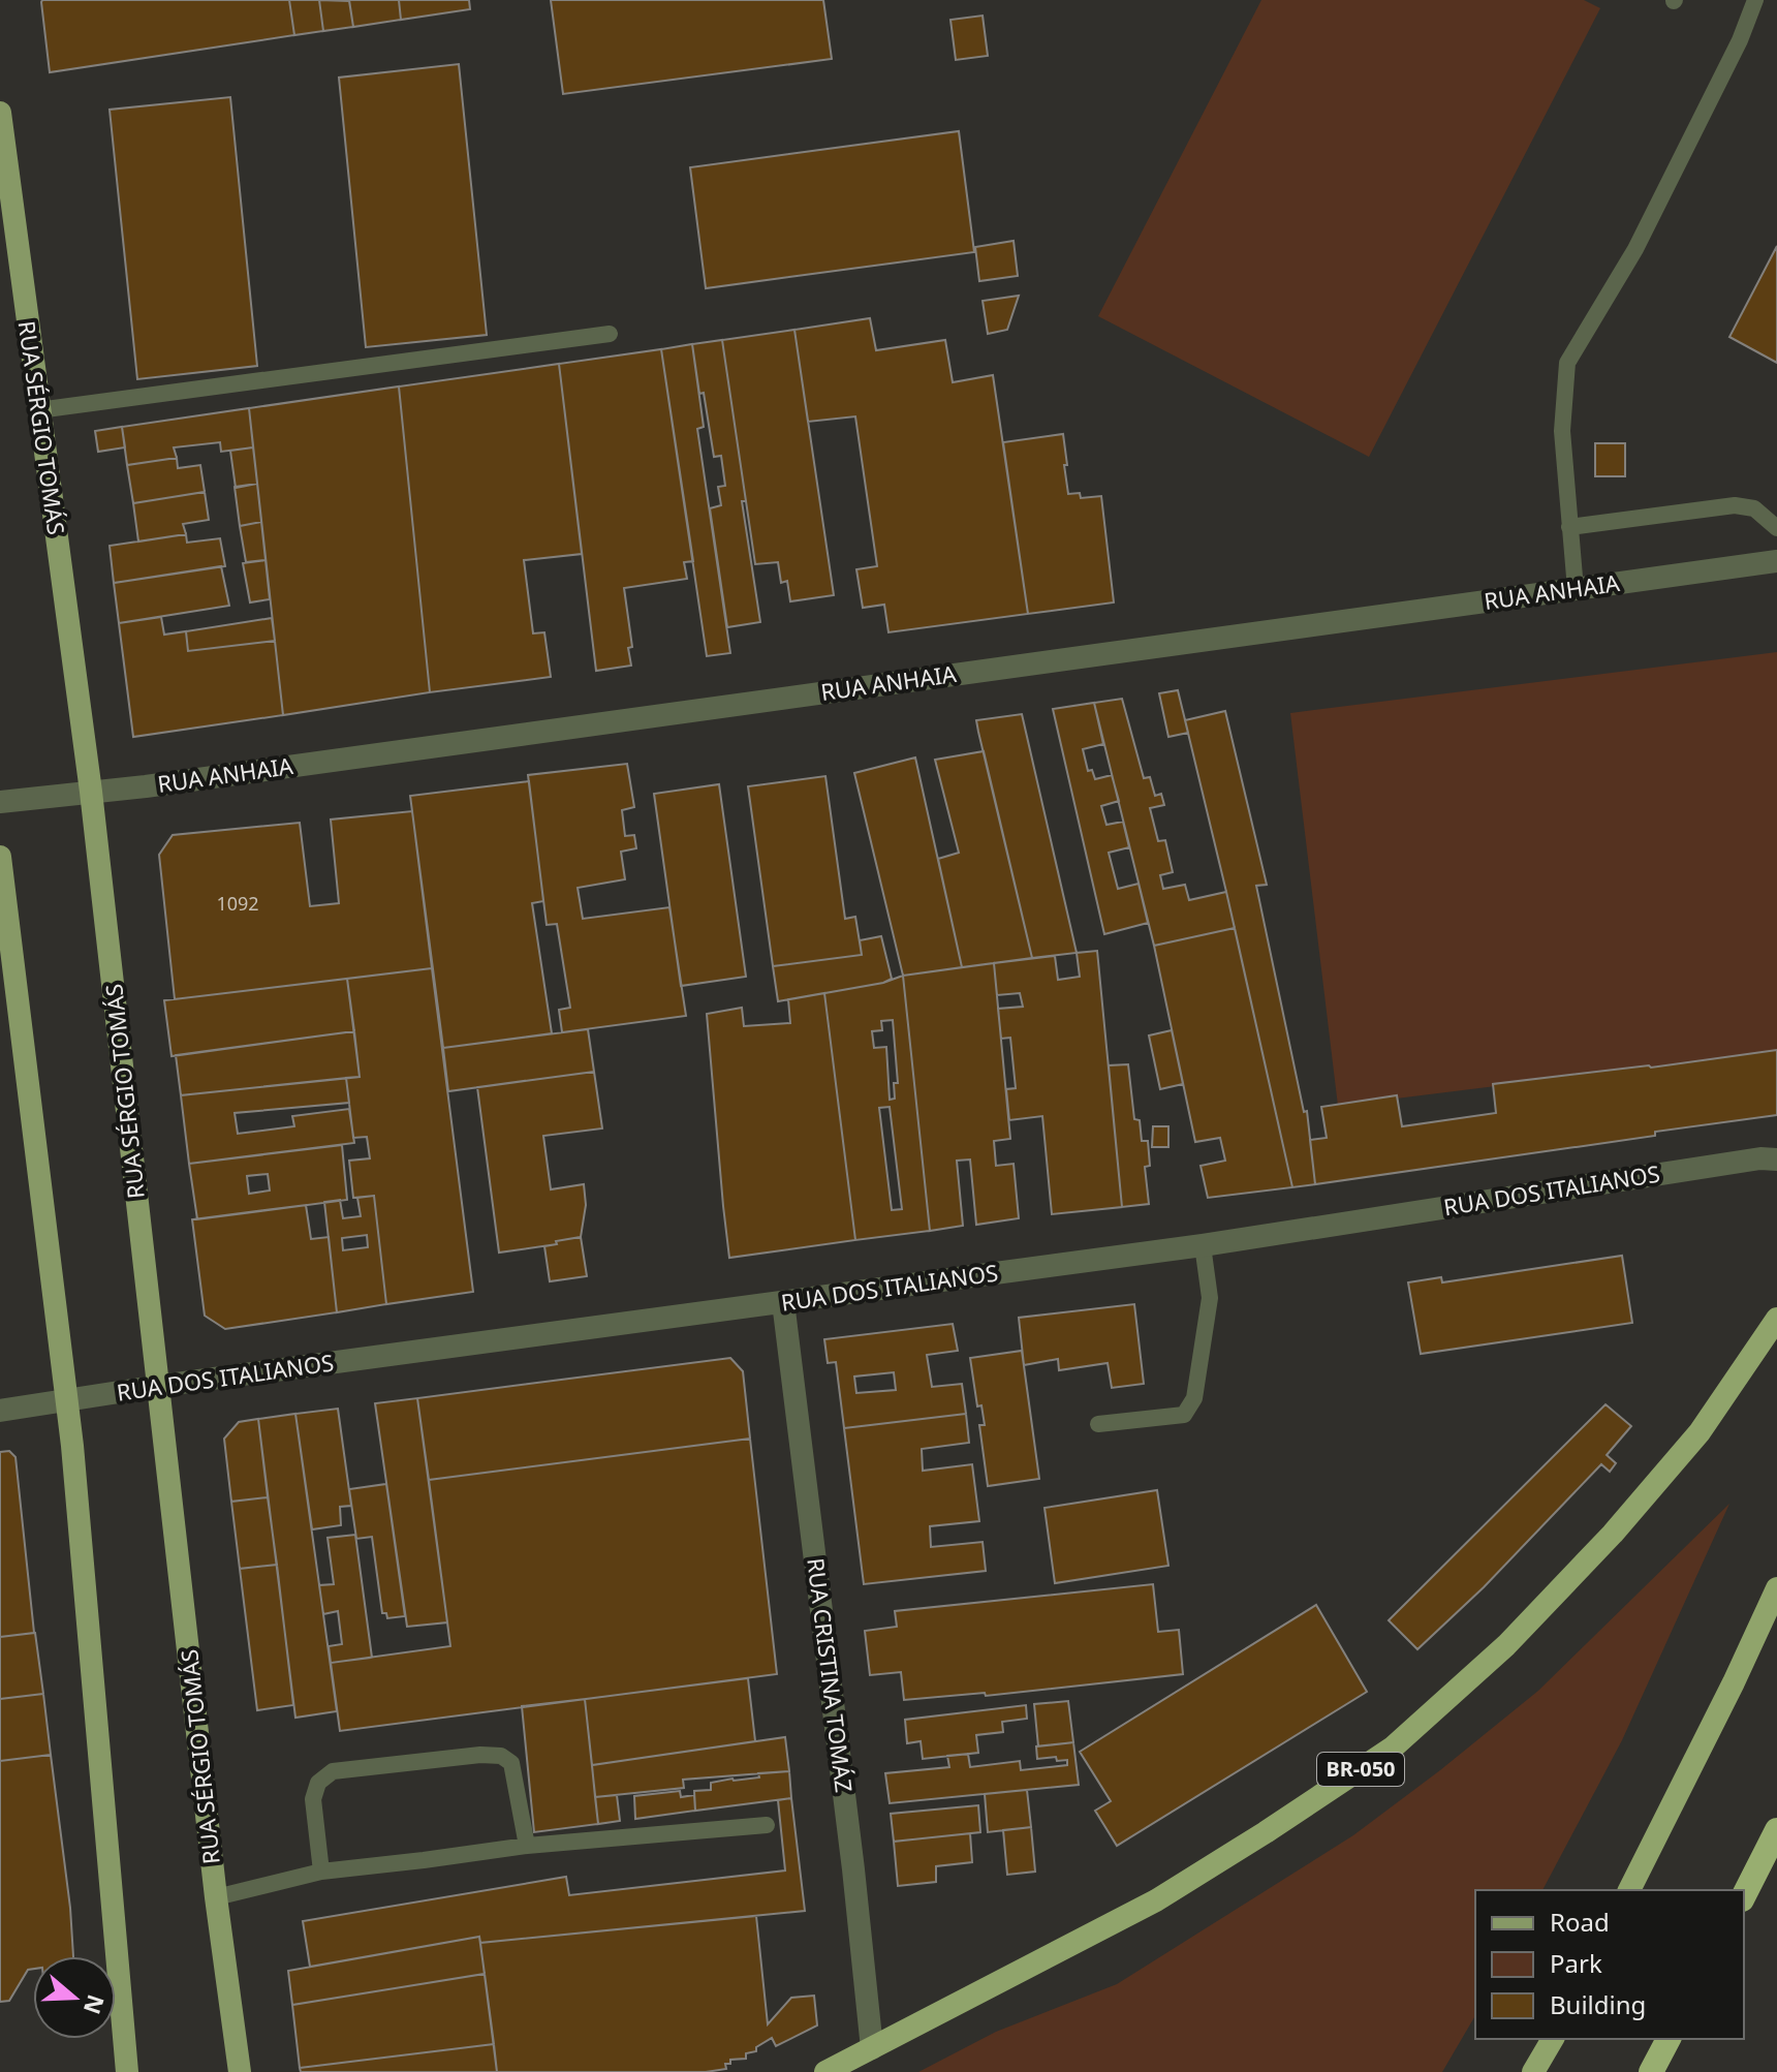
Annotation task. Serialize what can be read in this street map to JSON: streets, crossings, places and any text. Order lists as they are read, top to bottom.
{
  "streets": {
    "highway": ["BR-050"],
    "main road": ["RUA SÉRGIO TOMÁS"],
    "street": ["RUA ANHAIA", "RUA DOS ITALIANOS", "RUA CRISTINA TOMÁZ"]
  },
  "crossings": [
    ["RUA SÉRGIO TOMÁS", "RUA ANHAIA"],
    ["RUA SÉRGIO TOMÁS", "RUA DOS ITALIANOS"],
    ["RUA DOS ITALIANOS", "RUA CRISTINA TOMÁZ"],
    ["RUA CRISTINA TOMÁZ", "BR-050"]
  ],
  "house_numbers": ["1092"],
  "legend": ["Road", "Park", "Building"],
  "north": "right"
}
